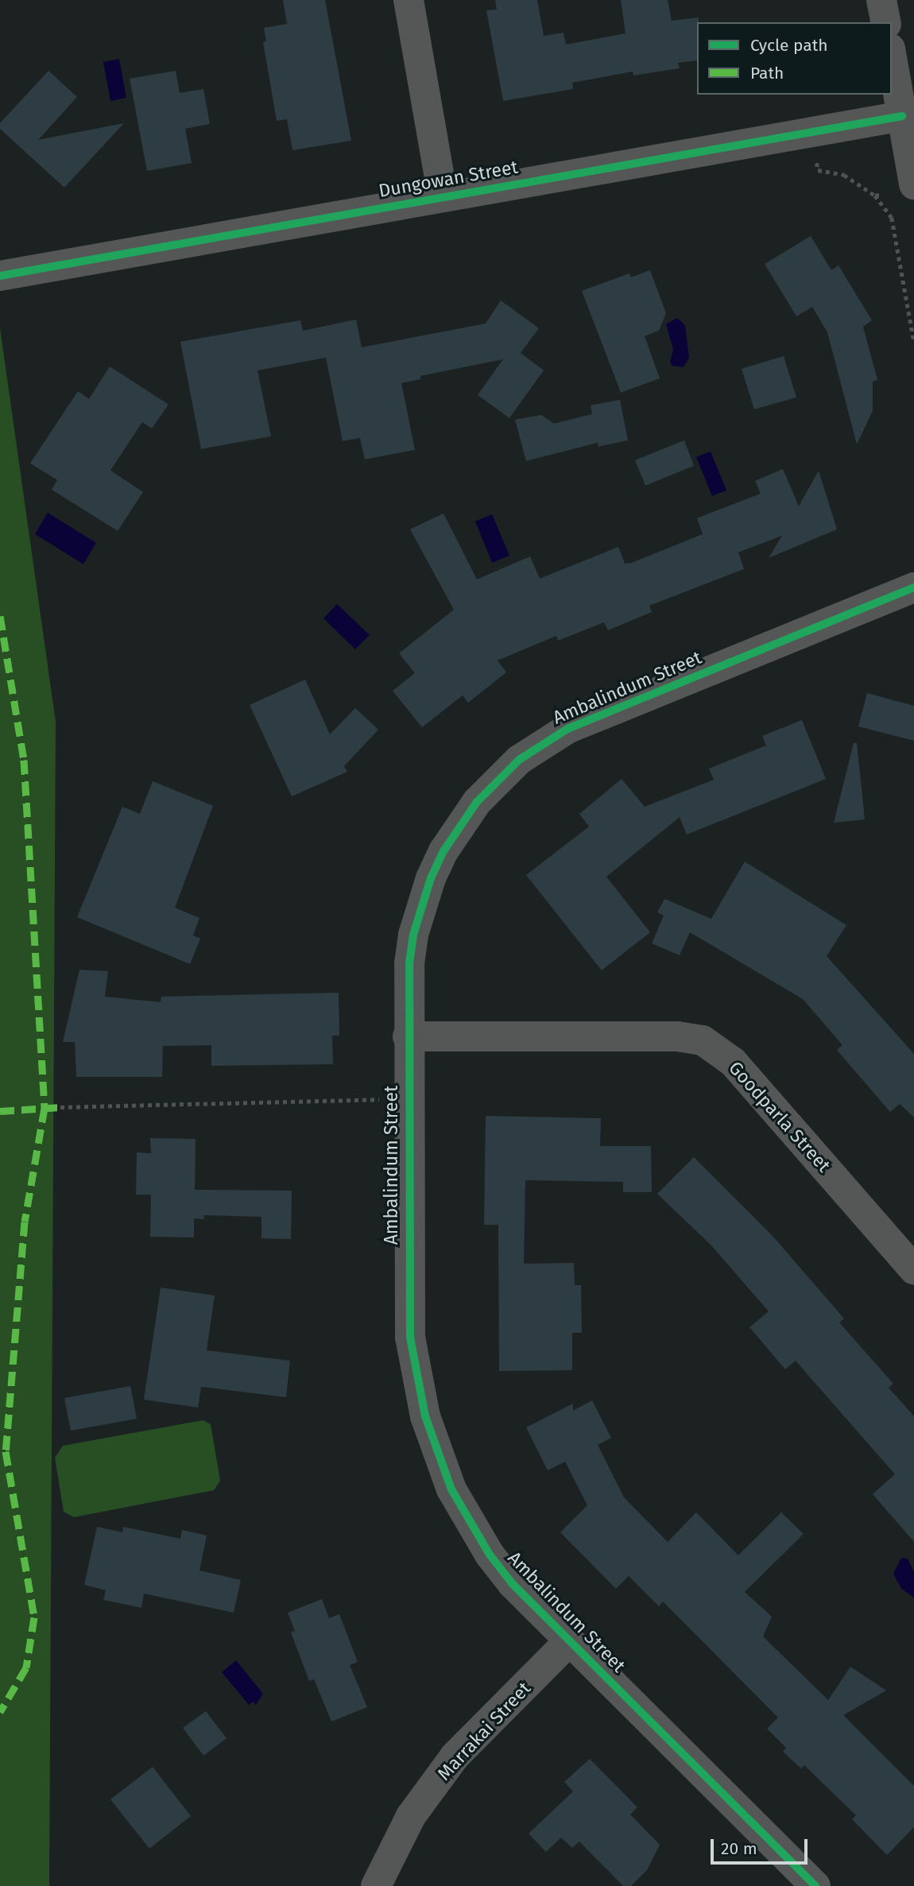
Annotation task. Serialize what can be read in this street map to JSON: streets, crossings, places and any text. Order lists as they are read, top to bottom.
{
  "streets": {
    "street": [
      "Dungowan Street",
      "Ambalindum Street",
      "Goodparla Street",
      "Marrakai Street"
    ]
  },
  "crossings": [
    ["Ambalindum Street", "Goodparla Street"],
    ["Ambalindum Street", "Marrakai Street"]
  ],
  "legend": ["Cycle path", "Path"],
  "scale_bar": "20 m"
}
